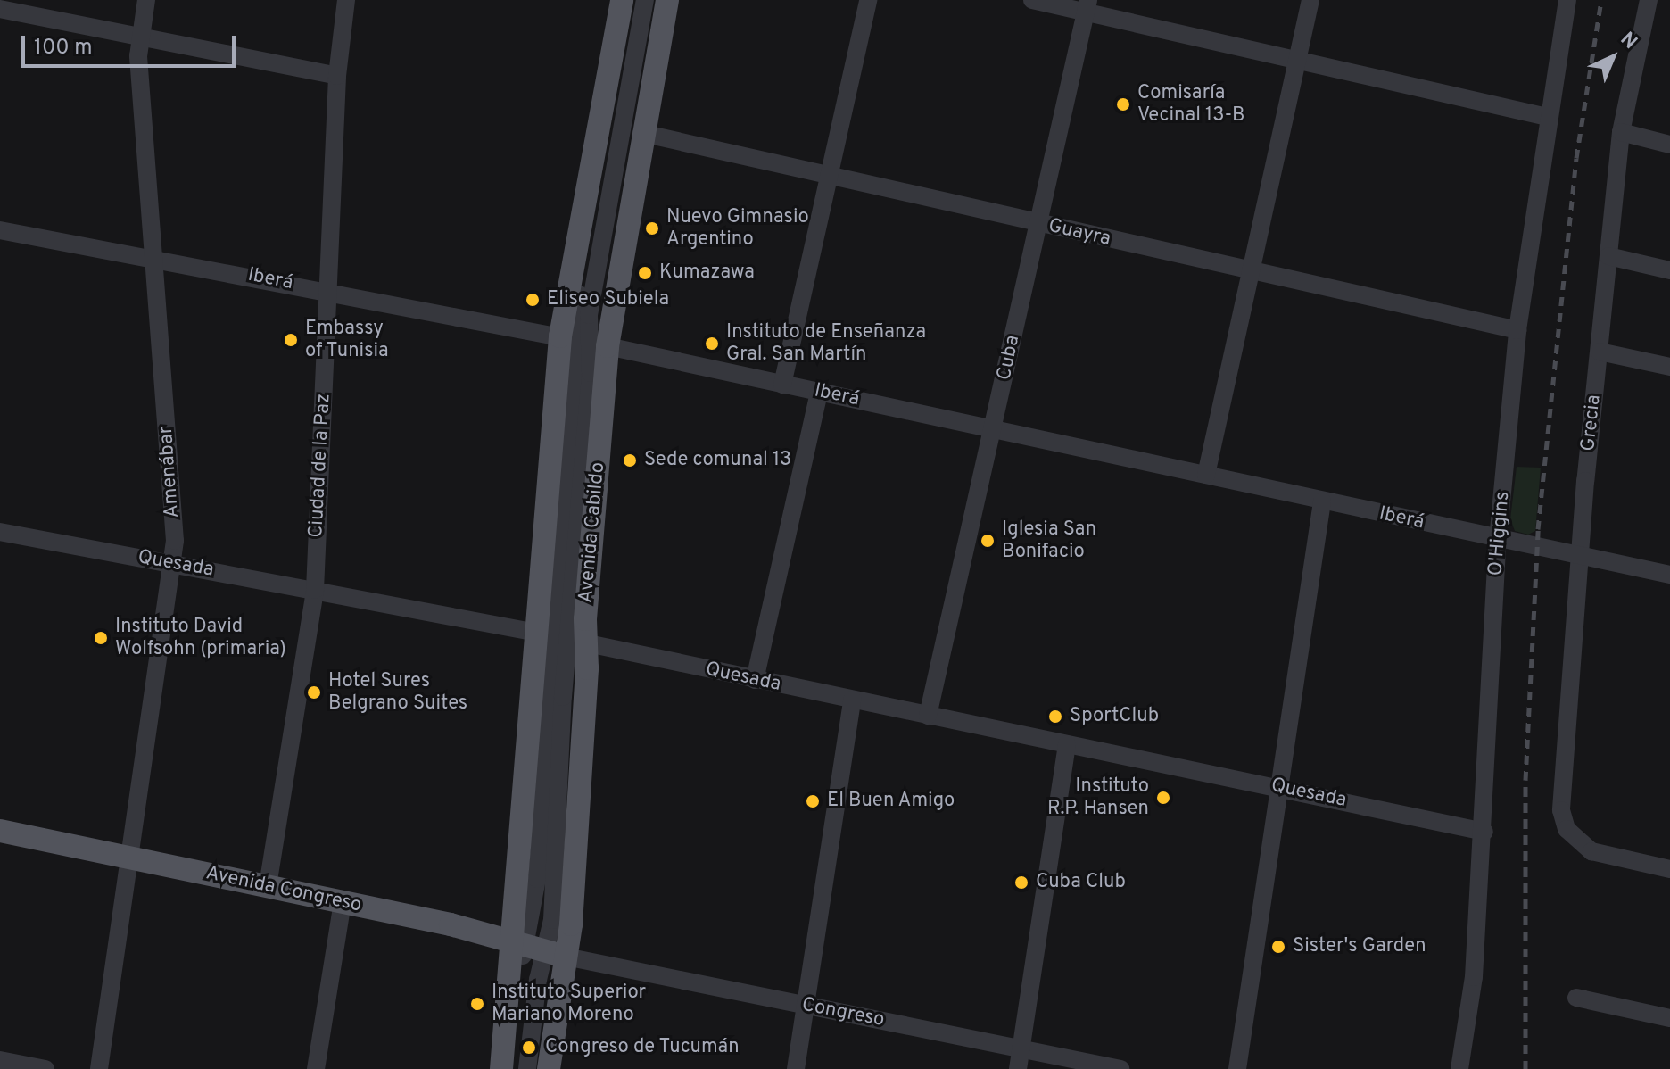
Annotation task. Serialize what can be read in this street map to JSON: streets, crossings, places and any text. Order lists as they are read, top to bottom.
{
  "streets": {
    "main road": ["Avenida Cabildo", "Avenida Congreso"],
    "street": [
      "Guayra",
      "Iberá",
      "Cuba",
      "Grecia",
      "Ciudad de la Paz",
      "Amenábar",
      "O'Higgins",
      "Quesada",
      "Congreso"
    ]
  },
  "crossings": [
    ["Guayra", "Cuba"],
    ["Guayra", "Avenida Cabildo"],
    ["Guayra", "O'Higgins"],
    ["Iberá", "Cuba"],
    ["Iberá", "Grecia"],
    ["Iberá", "Ciudad de la Paz"],
    ["Iberá", "Amenábar"],
    ["Iberá", "Avenida Cabildo"],
    ["Iberá", "O'Higgins"],
    ["Cuba", "Quesada"],
    ["Ciudad de la Paz", "Quesada"],
    ["Ciudad de la Paz", "Avenida Congreso"],
    ["Amenábar", "Quesada"],
    ["Amenábar", "Avenida Congreso"],
    ["Avenida Cabildo", "Quesada"],
    ["Avenida Cabildo", "Avenida Congreso"],
    ["Avenida Cabildo", "Congreso"],
    ["O'Higgins", "Quesada"],
    ["Avenida Congreso", "Congreso"]
  ],
  "places": [
    "Comisaría Vecinal 13-B",
    "Nuevo Gimnasio Argentino",
    "Kumazawa",
    "Eliseo Subiela",
    "Embassy of Tunisia",
    "Instituto de Enseñanza Gral. San Martín",
    "Sede comunal 13",
    "Iglesia San Bonifacio",
    "Instituto David Wolfsohn (primaria)",
    "Hotel Sures Belgrano Suites",
    "SportClub",
    "Instituto R.P. Hansen",
    "El Buen Amigo",
    "Cuba Club",
    "Sister's Garden",
    "Instituto Superior Mariano Moreno",
    "Congreso de Tucumán"
  ],
  "scale_bar": "100 m",
  "north": "top right"
}
